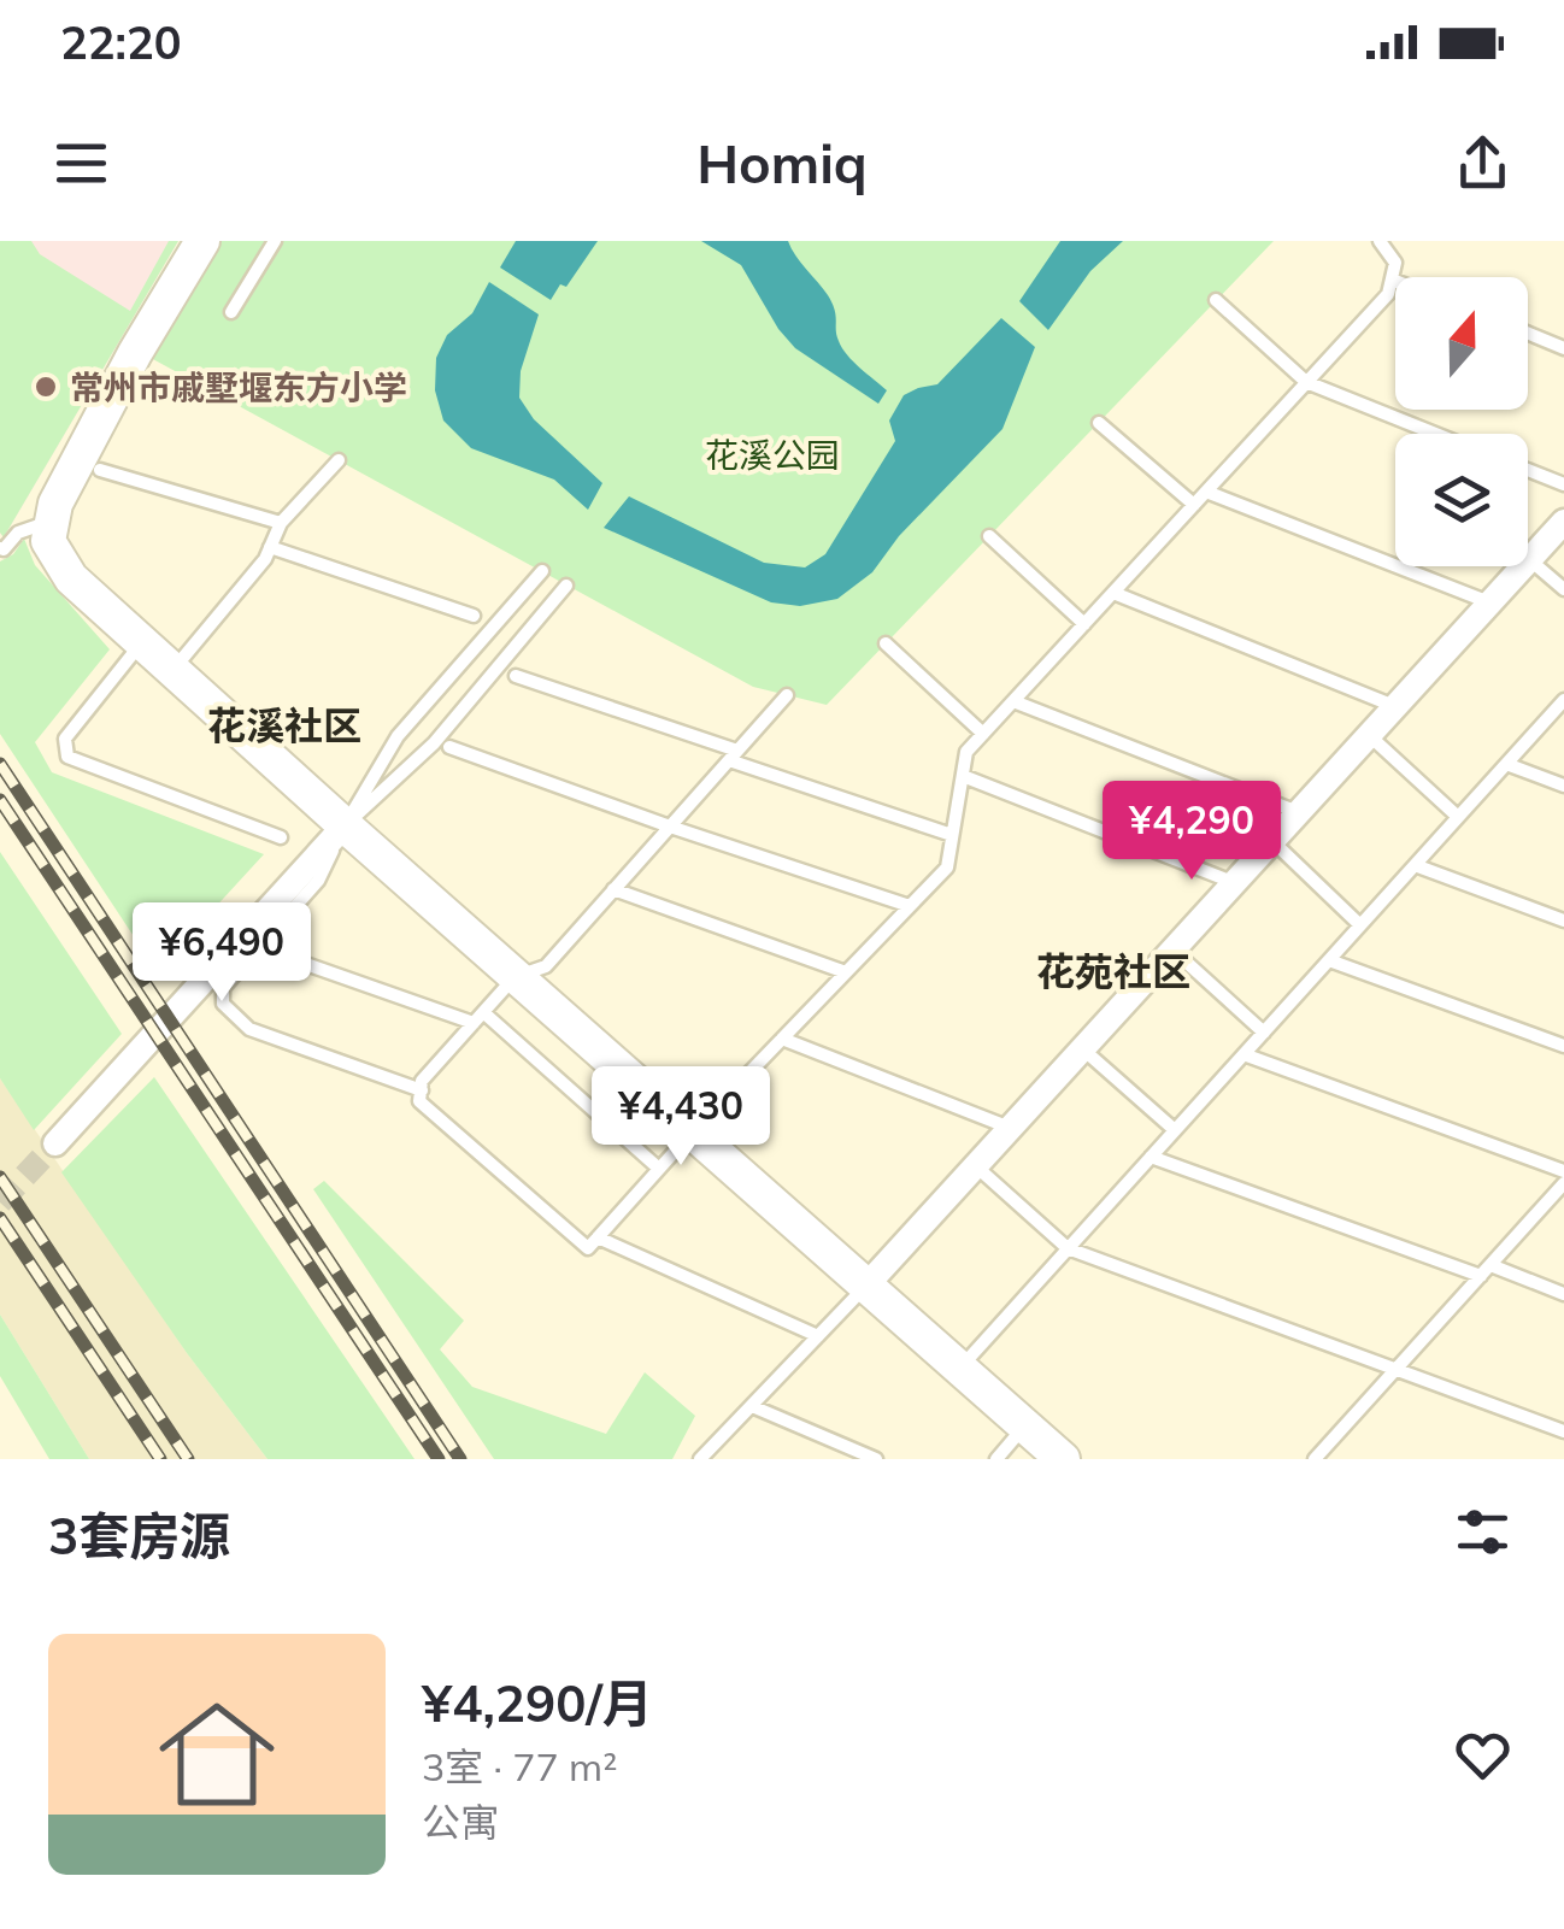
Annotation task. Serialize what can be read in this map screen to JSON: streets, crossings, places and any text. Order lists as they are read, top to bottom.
{
  "districts": ["花溪社区", "花苑社区"],
  "parks": ["花溪公园"],
  "places": ["常州市戚墅堰东方小学"],
  "north": "top",
  "page": {
    "status": "22:20",
    "header": "Homiq",
    "price": ["¥4,290", "¥6,490", "¥4,430"],
    "heading": "3套房源",
    "list": [
      {
        "name": "¥4,290/月",
        "note": "3室 · 77 m² · 公寓"
      }
    ]
  }
}
